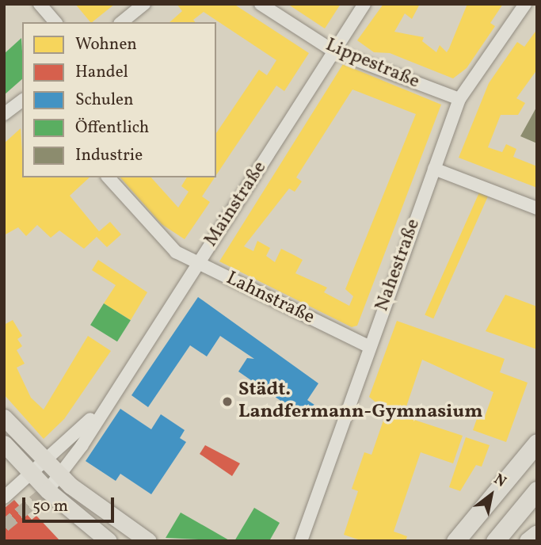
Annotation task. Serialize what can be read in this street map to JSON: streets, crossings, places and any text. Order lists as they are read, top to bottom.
{
  "streets": {
    "street": [
      "Lippestraße",
      "Mainstraße",
      "Nahestraße",
      "Lahnstraße"
    ]
  },
  "crossings": [
    ["Lippestraße", "Mainstraße"],
    ["Lippestraße", "Nahestraße"],
    ["Mainstraße", "Lahnstraße"],
    ["Nahestraße", "Lahnstraße"]
  ],
  "places": ["Städt. Landfermann-Gymnasium"],
  "legend": [
    "Wohnen",
    "Handel",
    "Schulen",
    "Öffentlich",
    "Industrie"
  ],
  "scale_bar": "50 m",
  "north": "top right"
}
